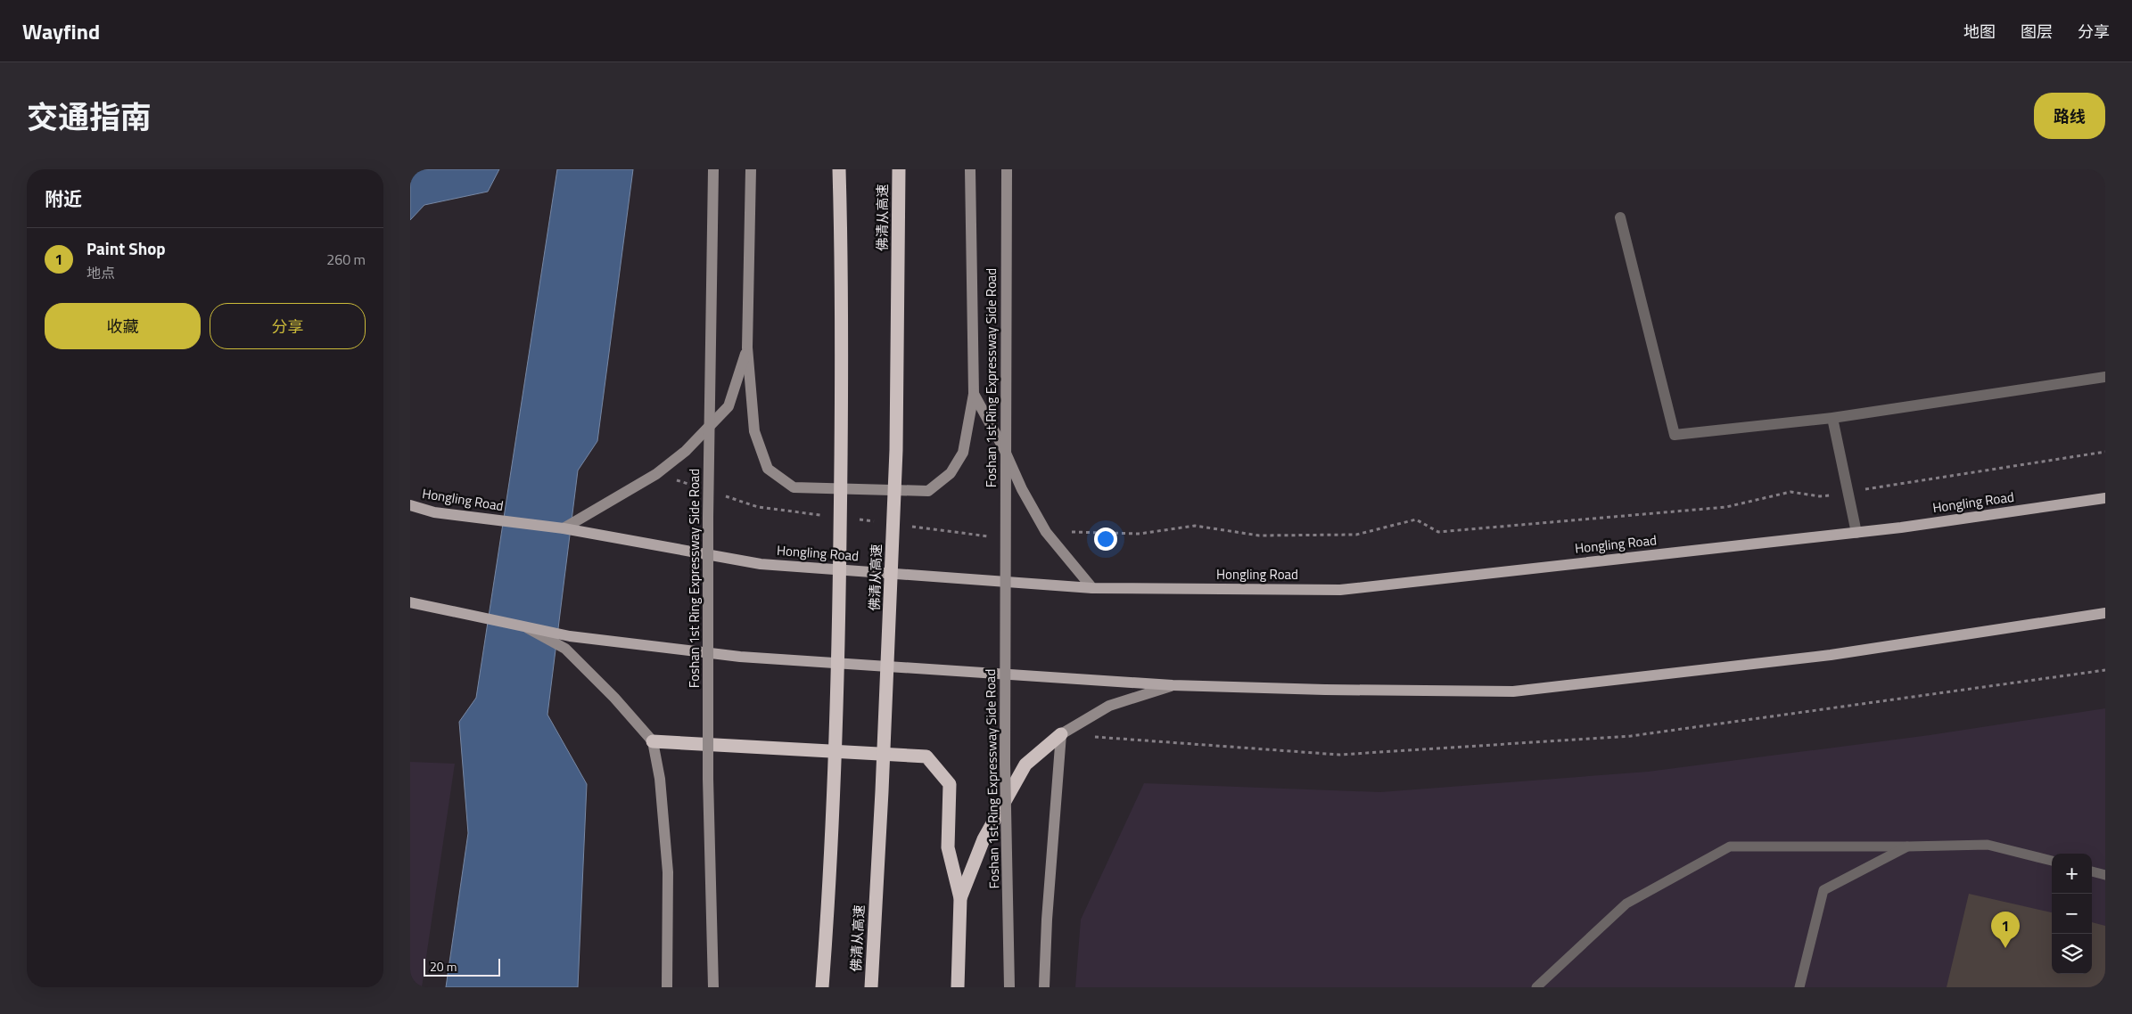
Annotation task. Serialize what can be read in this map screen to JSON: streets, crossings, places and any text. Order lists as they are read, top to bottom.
{
  "streets": {
    "highway": ["佛清从高速"],
    "main road": ["Foshan 1st Ring Expressway Side Road", "Hongling Road"]
  },
  "scale_bar": "20 m",
  "page": {
    "header": "Wayfind",
    "nav": ["地图", "图层", "分享"],
    "title": "交通指南",
    "buttons": [
      "路线",
      ["收藏", "分享"]
    ],
    "heading": "附近",
    "list": [
      {
        "mark": "1",
        "name": "Paint Shop",
        "note": "地点",
        "value": "260 m"
      }
    ],
    "map_buttons": ["+", "−"],
    "pins": "1",
    "scale": "20 m"
  }
}
